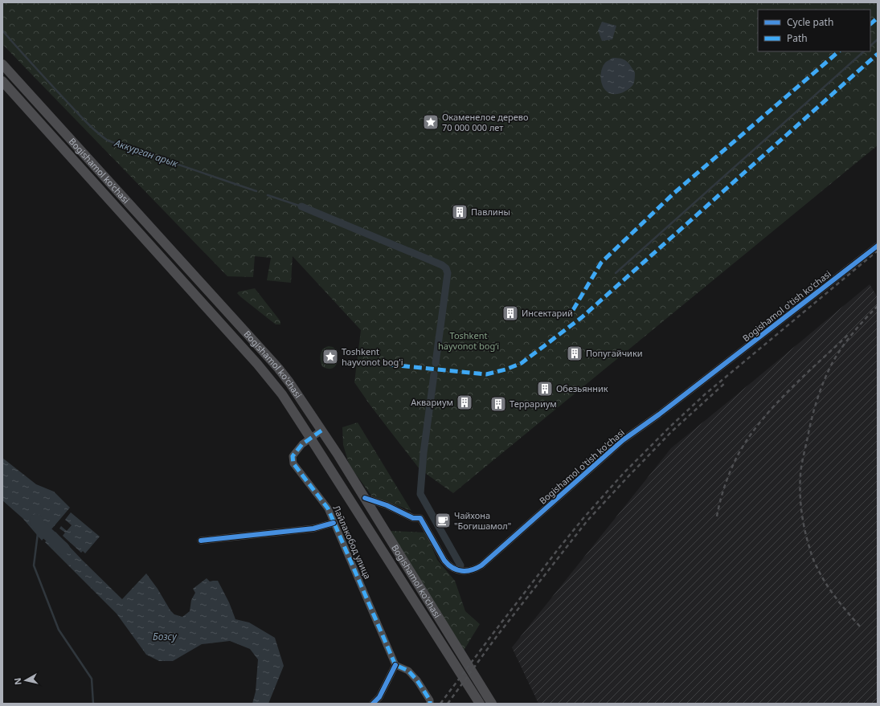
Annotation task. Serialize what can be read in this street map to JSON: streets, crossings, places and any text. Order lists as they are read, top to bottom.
{
  "streets": {
    "main road": ["Bogishamol ko'chasi"],
    "street": ["Bogishamol o'tish ko'chasi", "Лайлакобод улица"]
  },
  "crossings": [
    ["Bogishamol ko'chasi", "Bogishamol o'tish ko'chasi"],
    ["Bogishamol ko'chasi", "Лайлакобод улица"]
  ],
  "water": ["Аккурган арык", "Бозсу"],
  "parks": ["Toshkent hayvonot bogʻi"],
  "places": {
    "place": ["Окаменелое дерево 70 000 000 лет", "Toshkent hayvonot bog'i"],
    "building": [
      "Павлины",
      "Инсектарий",
      "Попугайчики",
      "Обезьянник",
      "Аквариум",
      "Террариум"
    ],
    "cafe": ["Чайхона \"Богишамол\""]
  },
  "legend": ["Cycle path", "Path"],
  "north": "left"
}
